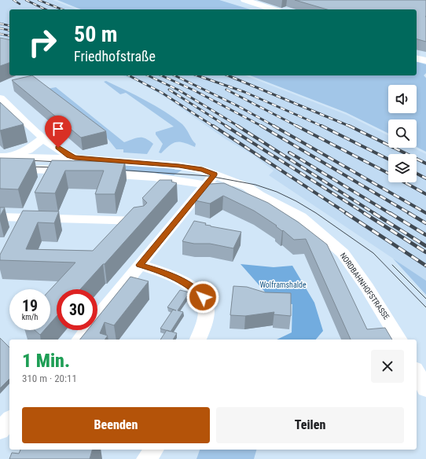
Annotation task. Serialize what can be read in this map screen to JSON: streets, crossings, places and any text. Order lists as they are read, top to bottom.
{
  "streets": {
    "street": ["NORDBAHNHOFSTRASSE"]
  },
  "parks": ["Wolframshalde"],
  "page": {
    "turn": ["50 m", "Friedhofstraße"],
    "speed": "19 km/h",
    "limit": "30",
    "heading": ["1 Min.", "310 m · 20:11"],
    "buttons": ["Beenden", "Teilen"]
  }
}
